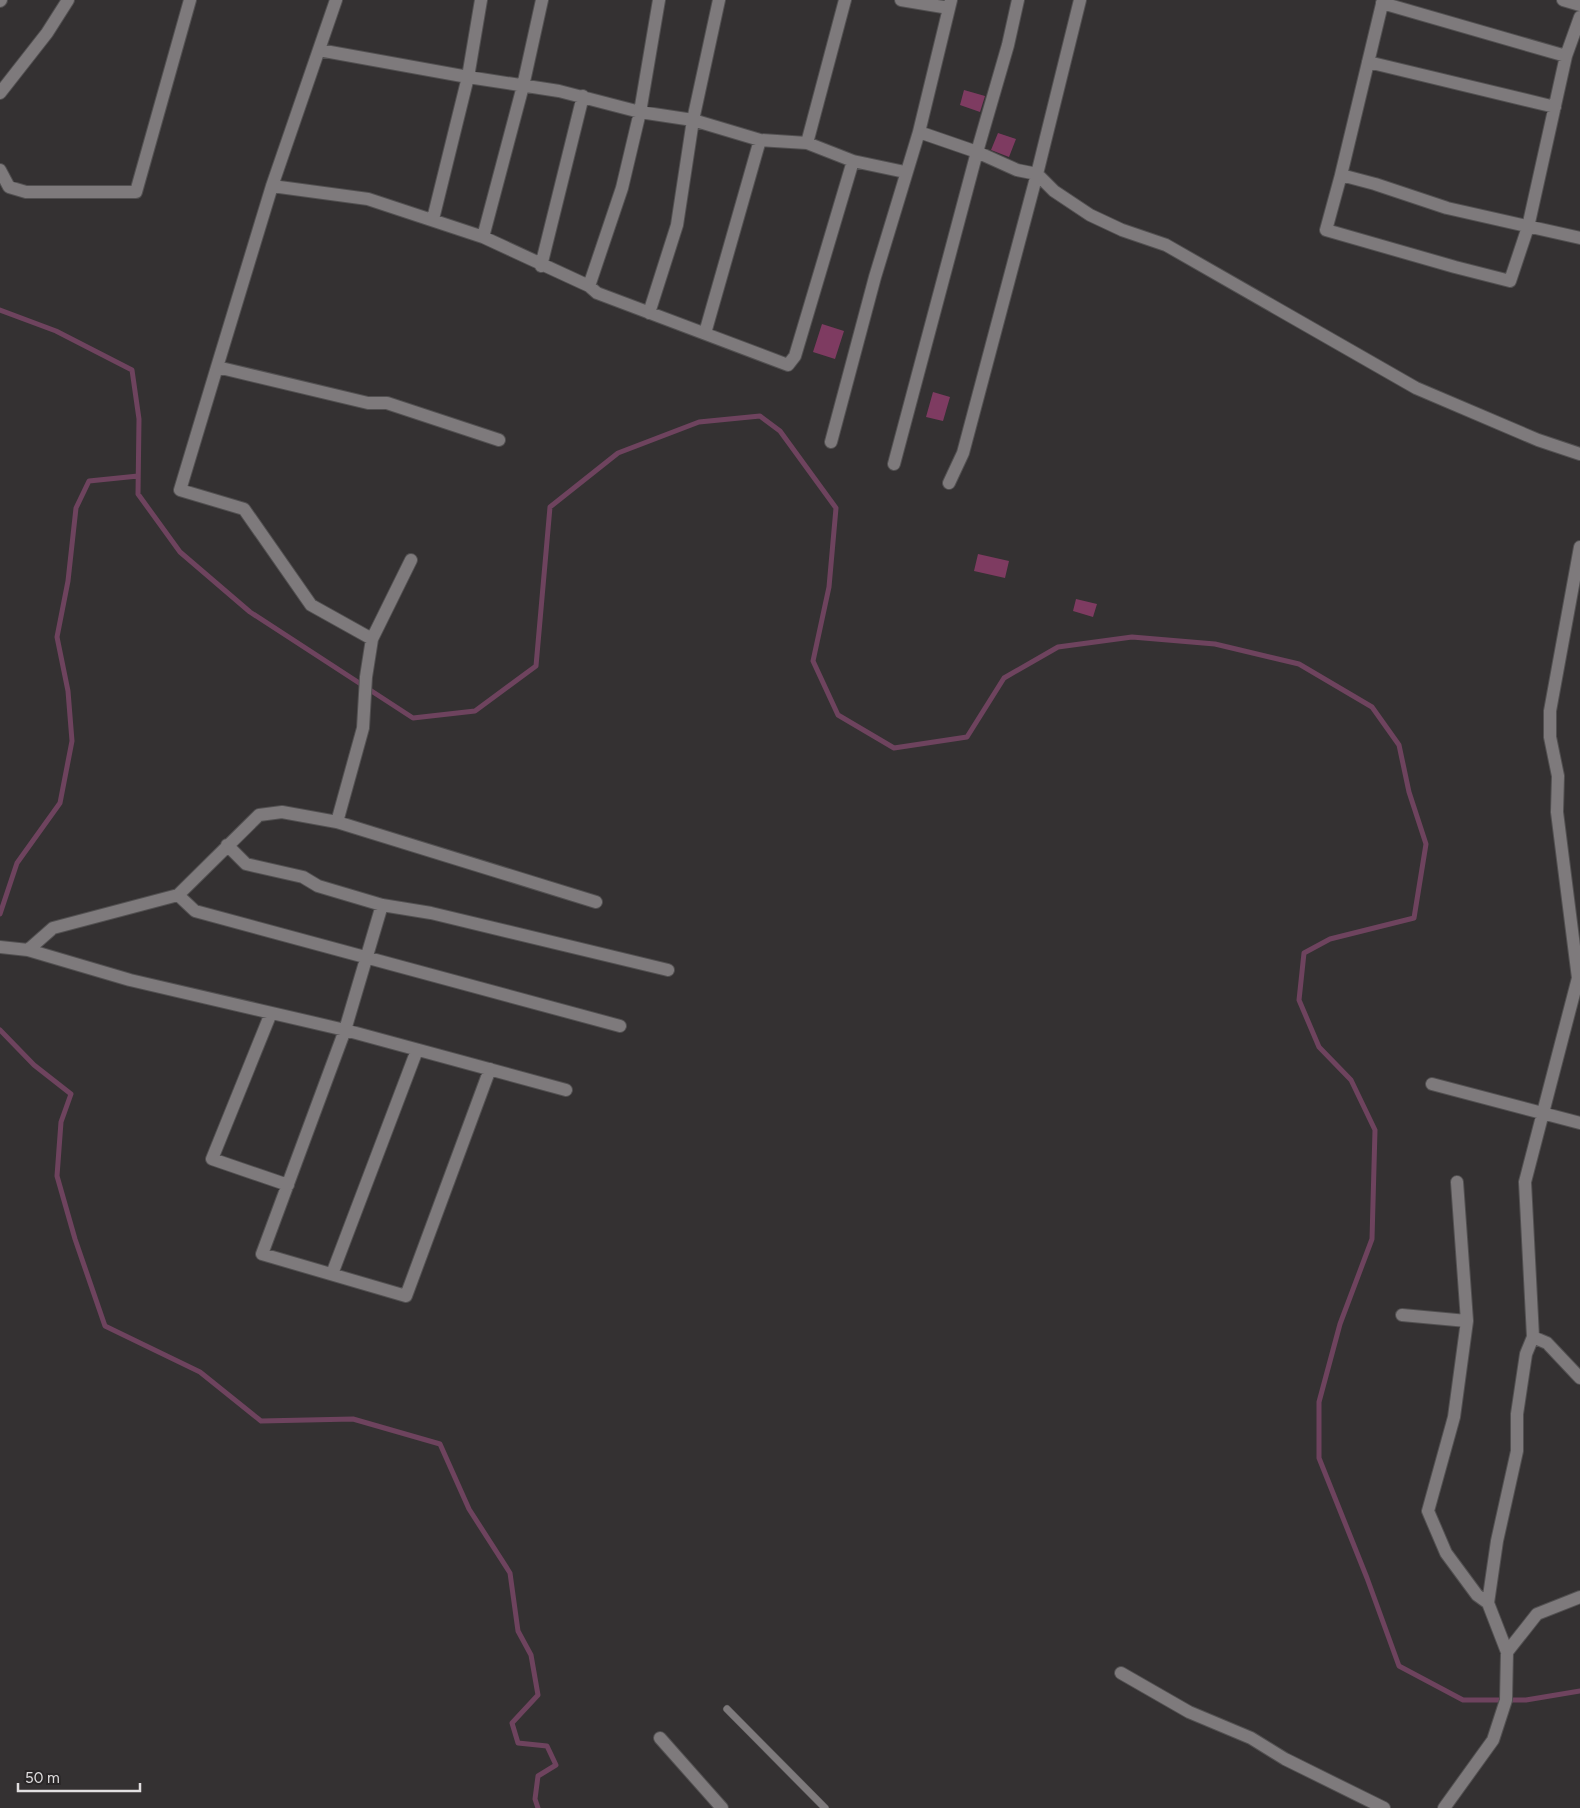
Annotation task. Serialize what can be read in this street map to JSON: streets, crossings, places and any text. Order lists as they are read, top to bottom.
{
  "scale_bar": "50 m"
}
